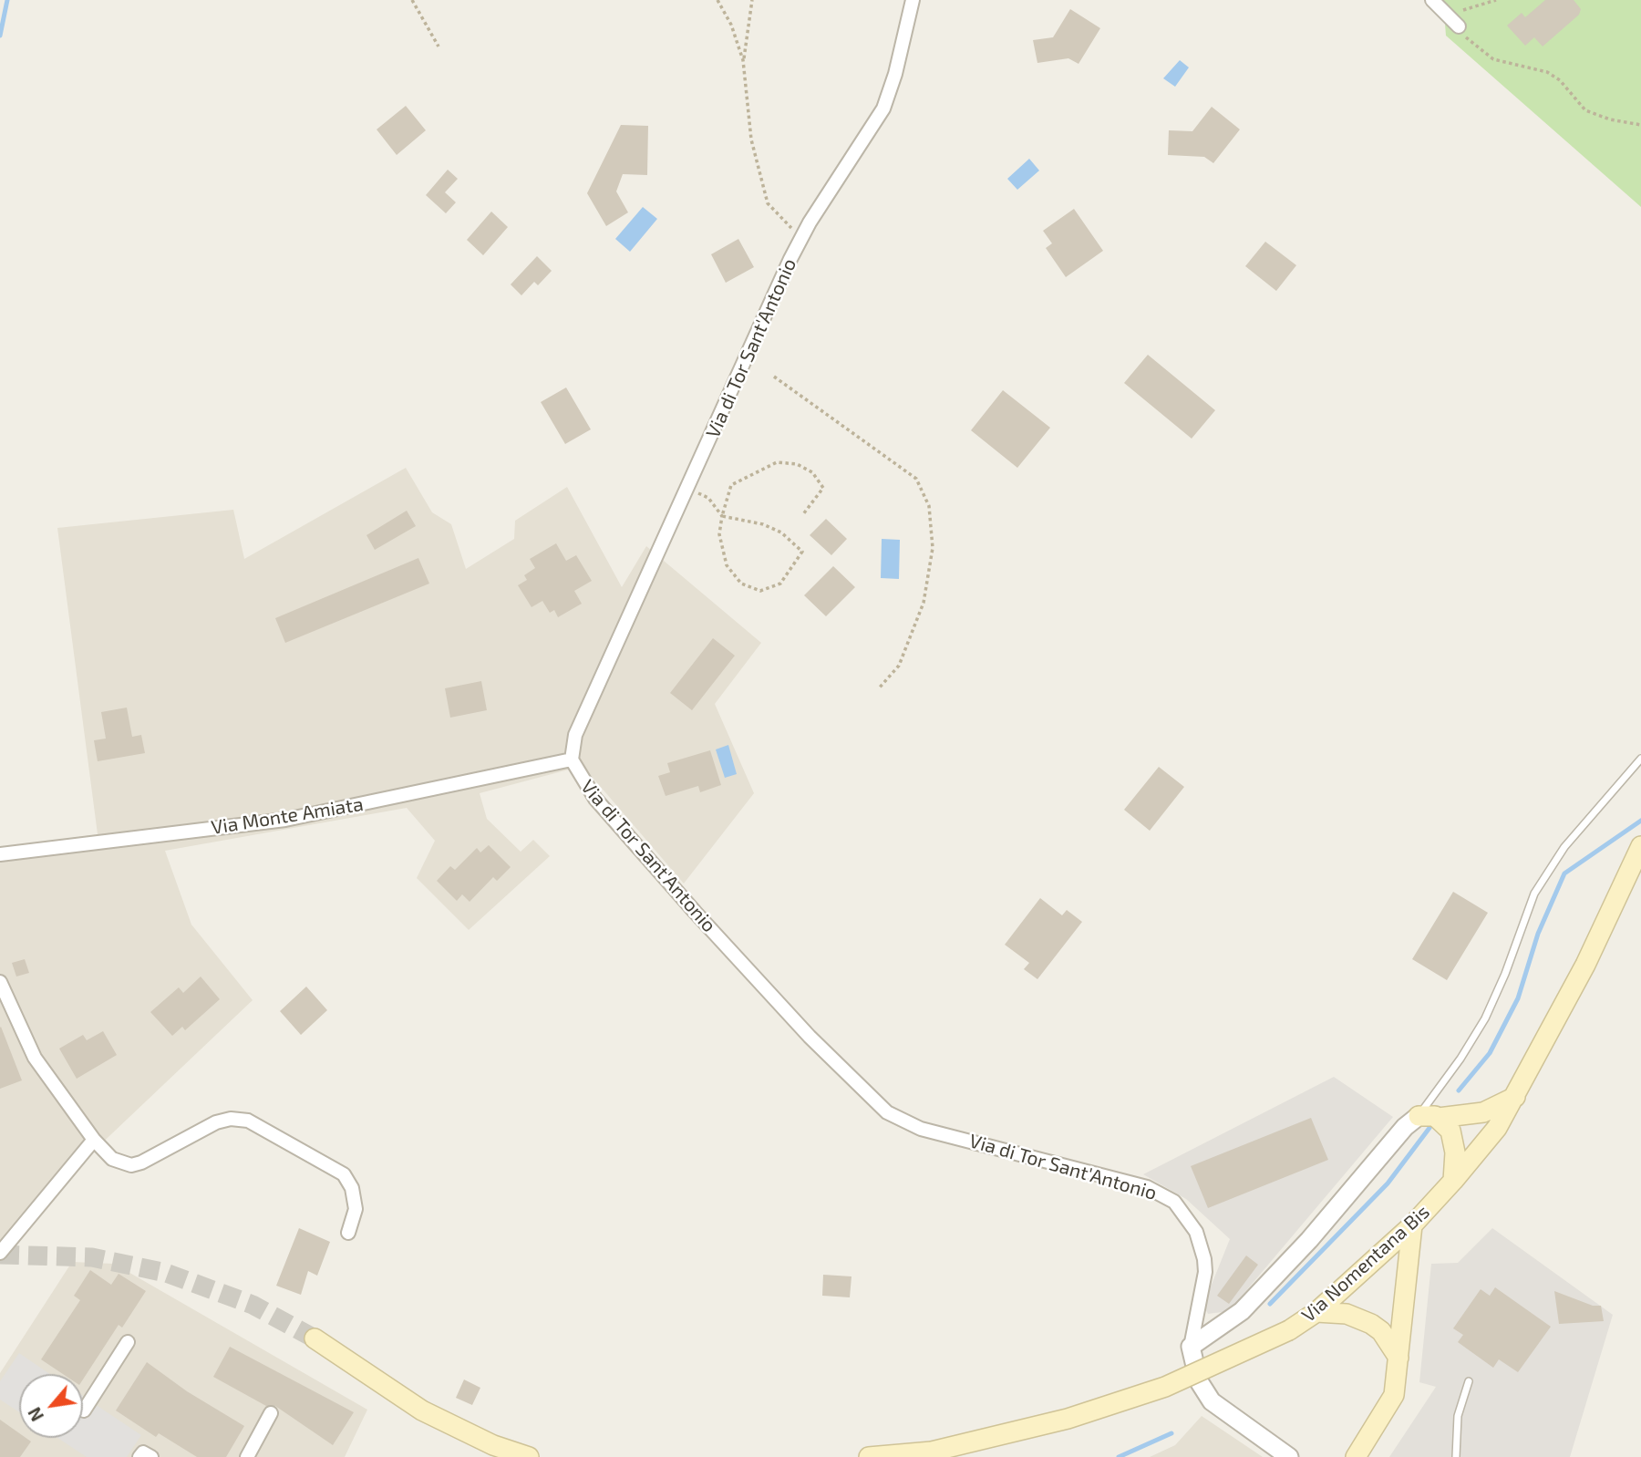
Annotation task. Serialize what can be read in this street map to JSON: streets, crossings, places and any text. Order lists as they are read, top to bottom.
{
  "streets": {
    "main road": ["Via Nomentana Bis"],
    "street": ["Via di Tor Sant'Antonio", "Via Monte Amiata"]
  },
  "crossings": [
    ["Via di Tor Sant'Antonio", "Via Monte Amiata"]
  ],
  "north": "bottom left"
}
